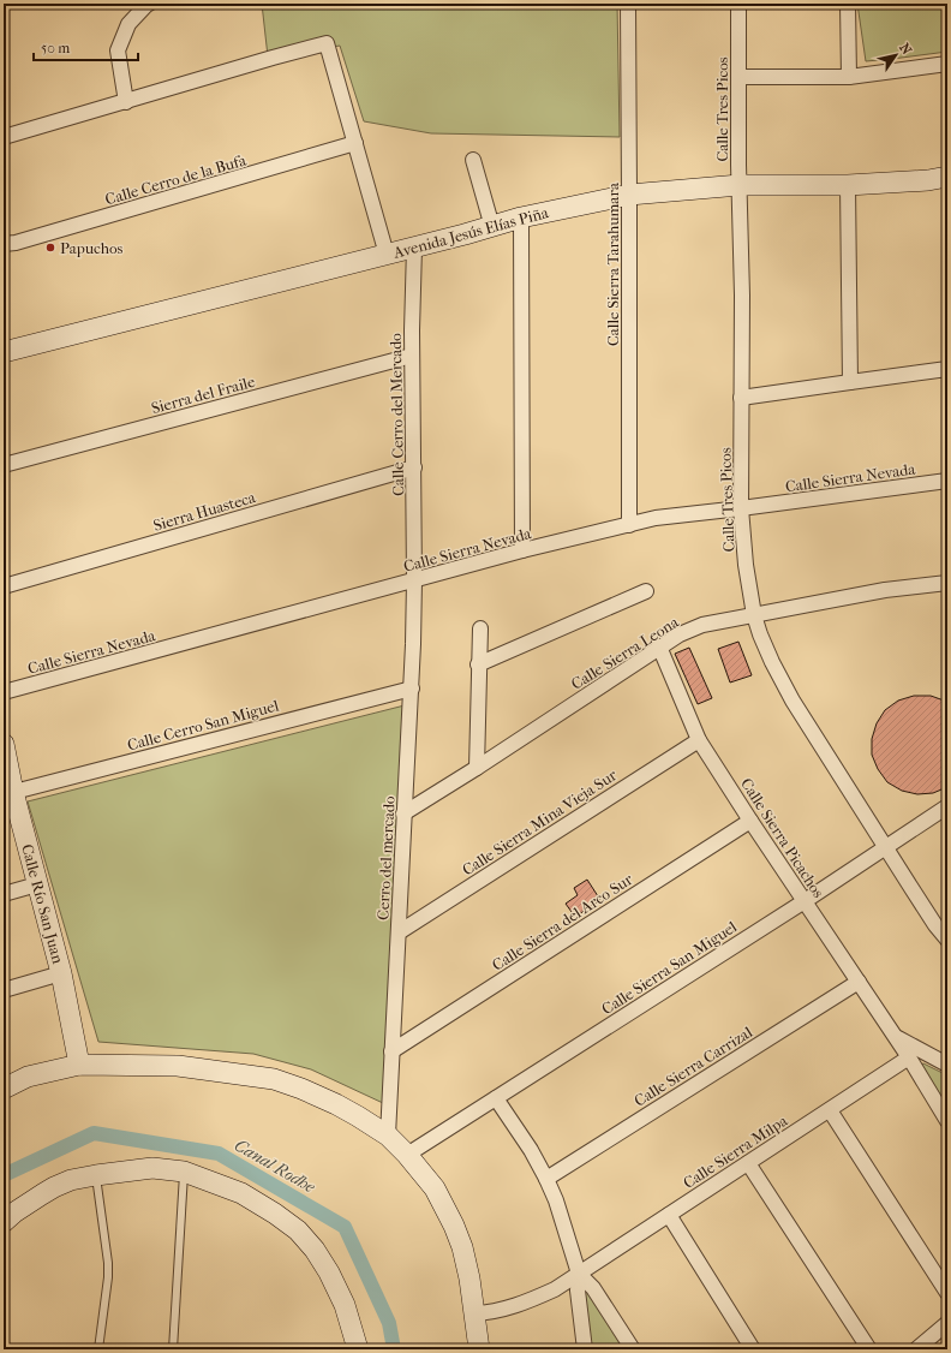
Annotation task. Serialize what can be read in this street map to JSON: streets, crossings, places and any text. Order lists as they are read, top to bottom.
{
  "streets": {
    "street": [
      "Calle Tres Picos",
      "Calle Cerro de la Bufa",
      "Avenida Jesús Elías Piña",
      "Calle Sierra Tarahumara",
      "Sierra del Fraile",
      "Calle Cerro del Mercado",
      "Calle Sierra Nevada",
      "Sierra Huasteca",
      "Calle Sierra Leona",
      "Calle Cerro San Miguel",
      "Calle Sierra Mina Vieja Sur",
      "Calle Sierra Picachos",
      "Cerro del mercado",
      "Calle Río San Juan",
      "Calle Sierra del Arco Sur",
      "Calle Sierra San Miguel",
      "Calle Sierra Carrizal",
      "Calle Sierra Milpa"
    ]
  },
  "crossings": [
    ["Calle Tres Picos", "Avenida Jesús Elías Piña"],
    ["Calle Tres Picos", "Calle Sierra Nevada"],
    ["Calle Tres Picos", "Calle Sierra Leona"],
    ["Calle Tres Picos", "Calle Sierra San Miguel"],
    ["Avenida Jesús Elías Piña", "Calle Sierra Tarahumara"],
    ["Avenida Jesús Elías Piña", "Calle Cerro del Mercado"],
    ["Calle Sierra Tarahumara", "Calle Sierra Nevada"],
    ["Sierra del Fraile", "Calle Cerro del Mercado"],
    ["Calle Cerro del Mercado", "Calle Sierra Nevada"],
    ["Calle Cerro del Mercado", "Sierra Huasteca"],
    ["Calle Cerro del Mercado", "Cerro del mercado"],
    ["Calle Sierra Nevada", "Cerro del mercado"],
    ["Calle Sierra Leona", "Calle Sierra Picachos"],
    ["Calle Sierra Leona", "Cerro del mercado"],
    ["Calle Cerro San Miguel", "Cerro del mercado"],
    ["Calle Cerro San Miguel", "Calle Río San Juan"],
    ["Calle Sierra Mina Vieja Sur", "Calle Sierra Picachos"],
    ["Calle Sierra Mina Vieja Sur", "Cerro del mercado"],
    ["Calle Sierra Picachos", "Calle Sierra del Arco Sur"],
    ["Calle Sierra Picachos", "Calle Sierra San Miguel"],
    ["Calle Sierra Picachos", "Calle Sierra Carrizal"],
    ["Calle Sierra Picachos", "Calle Sierra Milpa"],
    ["Cerro del mercado", "Calle Sierra del Arco Sur"]
  ],
  "water": ["Canal Rodhe"],
  "places": ["Papuchos"],
  "scale_bar": "50 m",
  "north": "top right"
}
